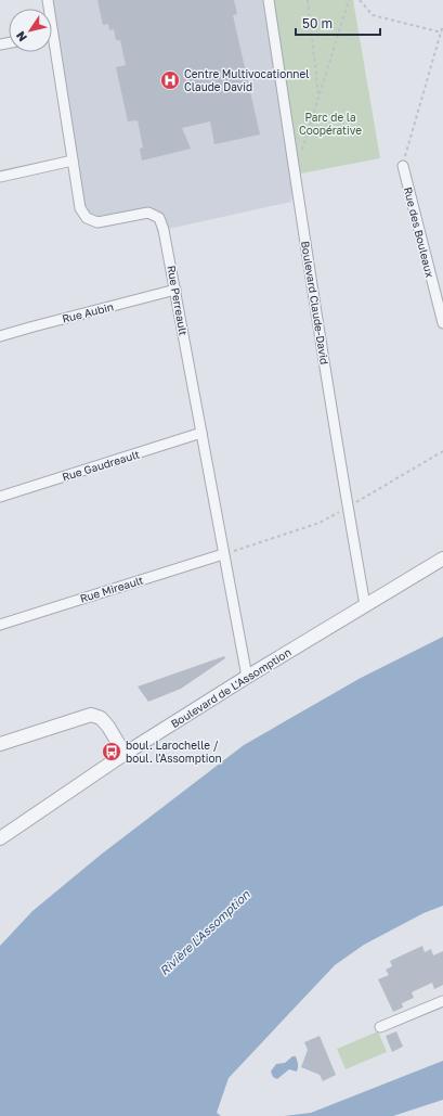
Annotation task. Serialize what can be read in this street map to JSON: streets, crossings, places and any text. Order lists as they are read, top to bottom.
{
  "streets": {
    "street": [
      "Rue des Bouleaux",
      "Rue Perreault",
      "Boulevard Claude-David",
      "Rue Aubin",
      "Rue Gaudreault",
      "Rue Mireault",
      "Boulevard de L'Assomption"
    ]
  },
  "crossings": [
    ["Rue Perreault", "Rue Aubin"],
    ["Rue Perreault", "Rue Gaudreault"],
    ["Rue Perreault", "Rue Mireault"],
    ["Rue Perreault", "Boulevard de L'Assomption"],
    ["Boulevard Claude-David", "Boulevard de L'Assomption"]
  ],
  "water": ["Rivière L'Assomption"],
  "parks": ["Parc de la Coopérative"],
  "places": {
    "hospital": ["Centre Multivocationnel Claude David"],
    "bus stop": ["boul. Larochelle / boul. l'Assomption"]
  },
  "scale_bar": "50 m",
  "north": "bottom left"
}
